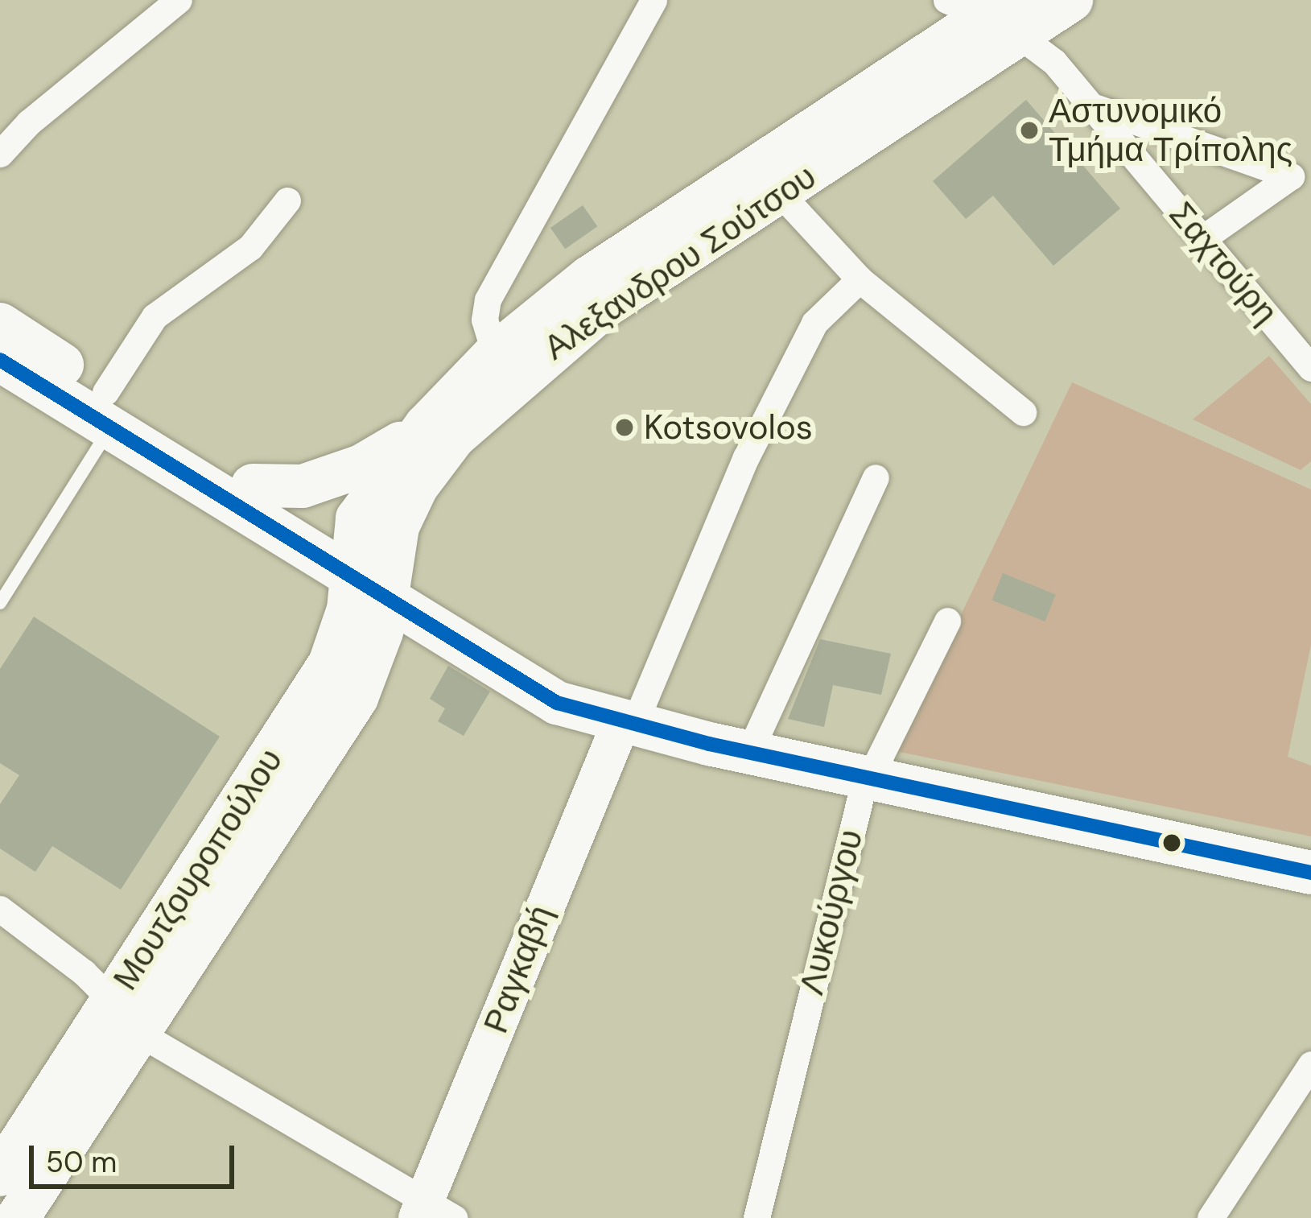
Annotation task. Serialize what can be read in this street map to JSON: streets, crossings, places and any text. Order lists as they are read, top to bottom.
{
  "streets": {
    "main road": ["Αλεξανδρου Σούτσου", "Μουτζουροπούλου"],
    "street": ["Σαχτούρη", "Λυκούργου", "Ραγκαβή"]
  },
  "crossings": [
    ["Αλεξανδρου Σούτσου", "Σαχτούρη"],
    ["Αλεξανδρου Σούτσου", "Μουτζουροπούλου"]
  ],
  "places": ["Αστυνομικό Τμήμα Τρίπολης", "Kotsovolos"],
  "scale_bar": "50 m"
}
